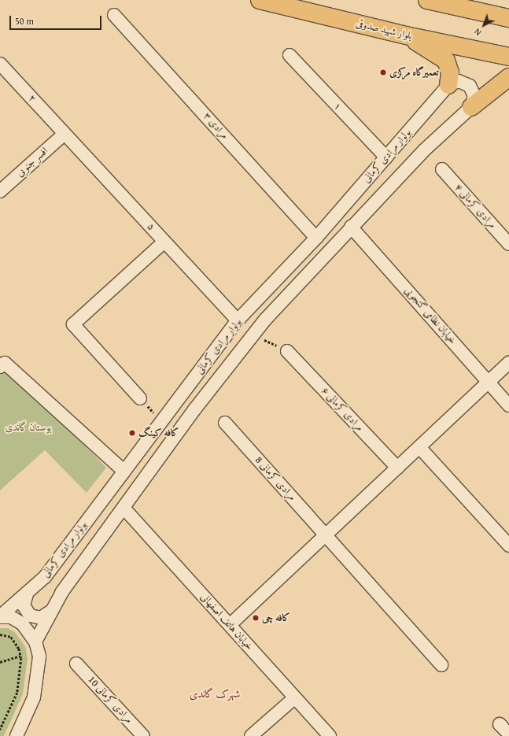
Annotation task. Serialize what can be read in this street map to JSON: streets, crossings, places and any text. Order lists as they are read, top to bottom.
{
  "streets": {
    "highway": ["بلوار شهید صدوقی"],
    "street": [
      "۲",
      "۱",
      "مرادی ۳",
      "بولوار مرادی کرمانی",
      "افسر جنوبی",
      "مرادی کرمانی ۴",
      "۵",
      "خیابان نظامی گنجویی",
      "مرادی کرمانی ۶",
      "مرادی کرمانی 8",
      "خیابان هاتف اصفهانی",
      "مرادی کرمانی 10"
    ]
  },
  "crossings": [
    ["۲", "افسر جنوبی"],
    ["۲", "۵"],
    ["۱", "بولوار مرادی کرمانی"],
    ["مرادی ۳", "بولوار مرادی کرمانی"],
    ["بولوار مرادی کرمانی", "۵"],
    ["بولوار مرادی کرمانی", "خیابان نظامی گنجویی"],
    ["بولوار مرادی کرمانی", "خیابان هاتف اصفهانی"],
    ["افسر جنوبی", "۵"]
  ],
  "districts": ["شهرک گاندی"],
  "parks": ["بوستان گاندی"],
  "places": ["تعمیرگاه مرکزی", "کافه کینگ", "کافه چی"],
  "scale_bar": "50 m",
  "north": "bottom left"
}
